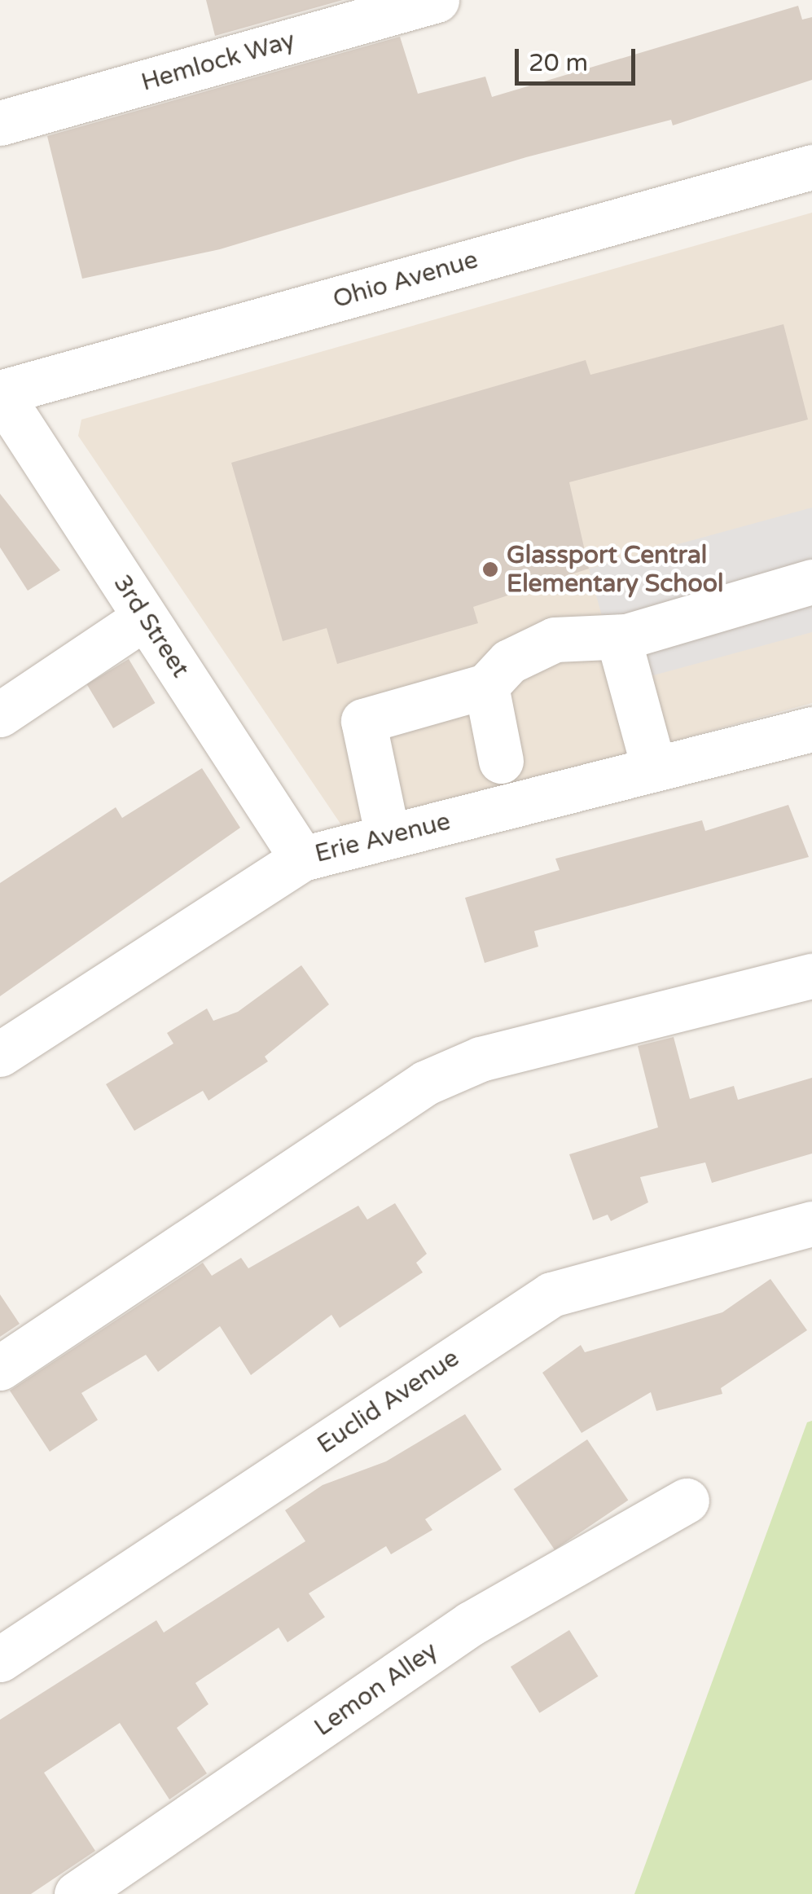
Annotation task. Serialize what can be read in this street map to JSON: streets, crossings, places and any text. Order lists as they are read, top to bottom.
{
  "streets": {
    "street": [
      "Hemlock Way",
      "Ohio Avenue",
      "3rd Street",
      "Erie Avenue",
      "Euclid Avenue",
      "Lemon Alley"
    ]
  },
  "crossings": [
    ["Ohio Avenue", "3rd Street"],
    ["3rd Street", "Erie Avenue"]
  ],
  "places": ["Glassport Central Elementary School"],
  "scale_bar": "20 m"
}
